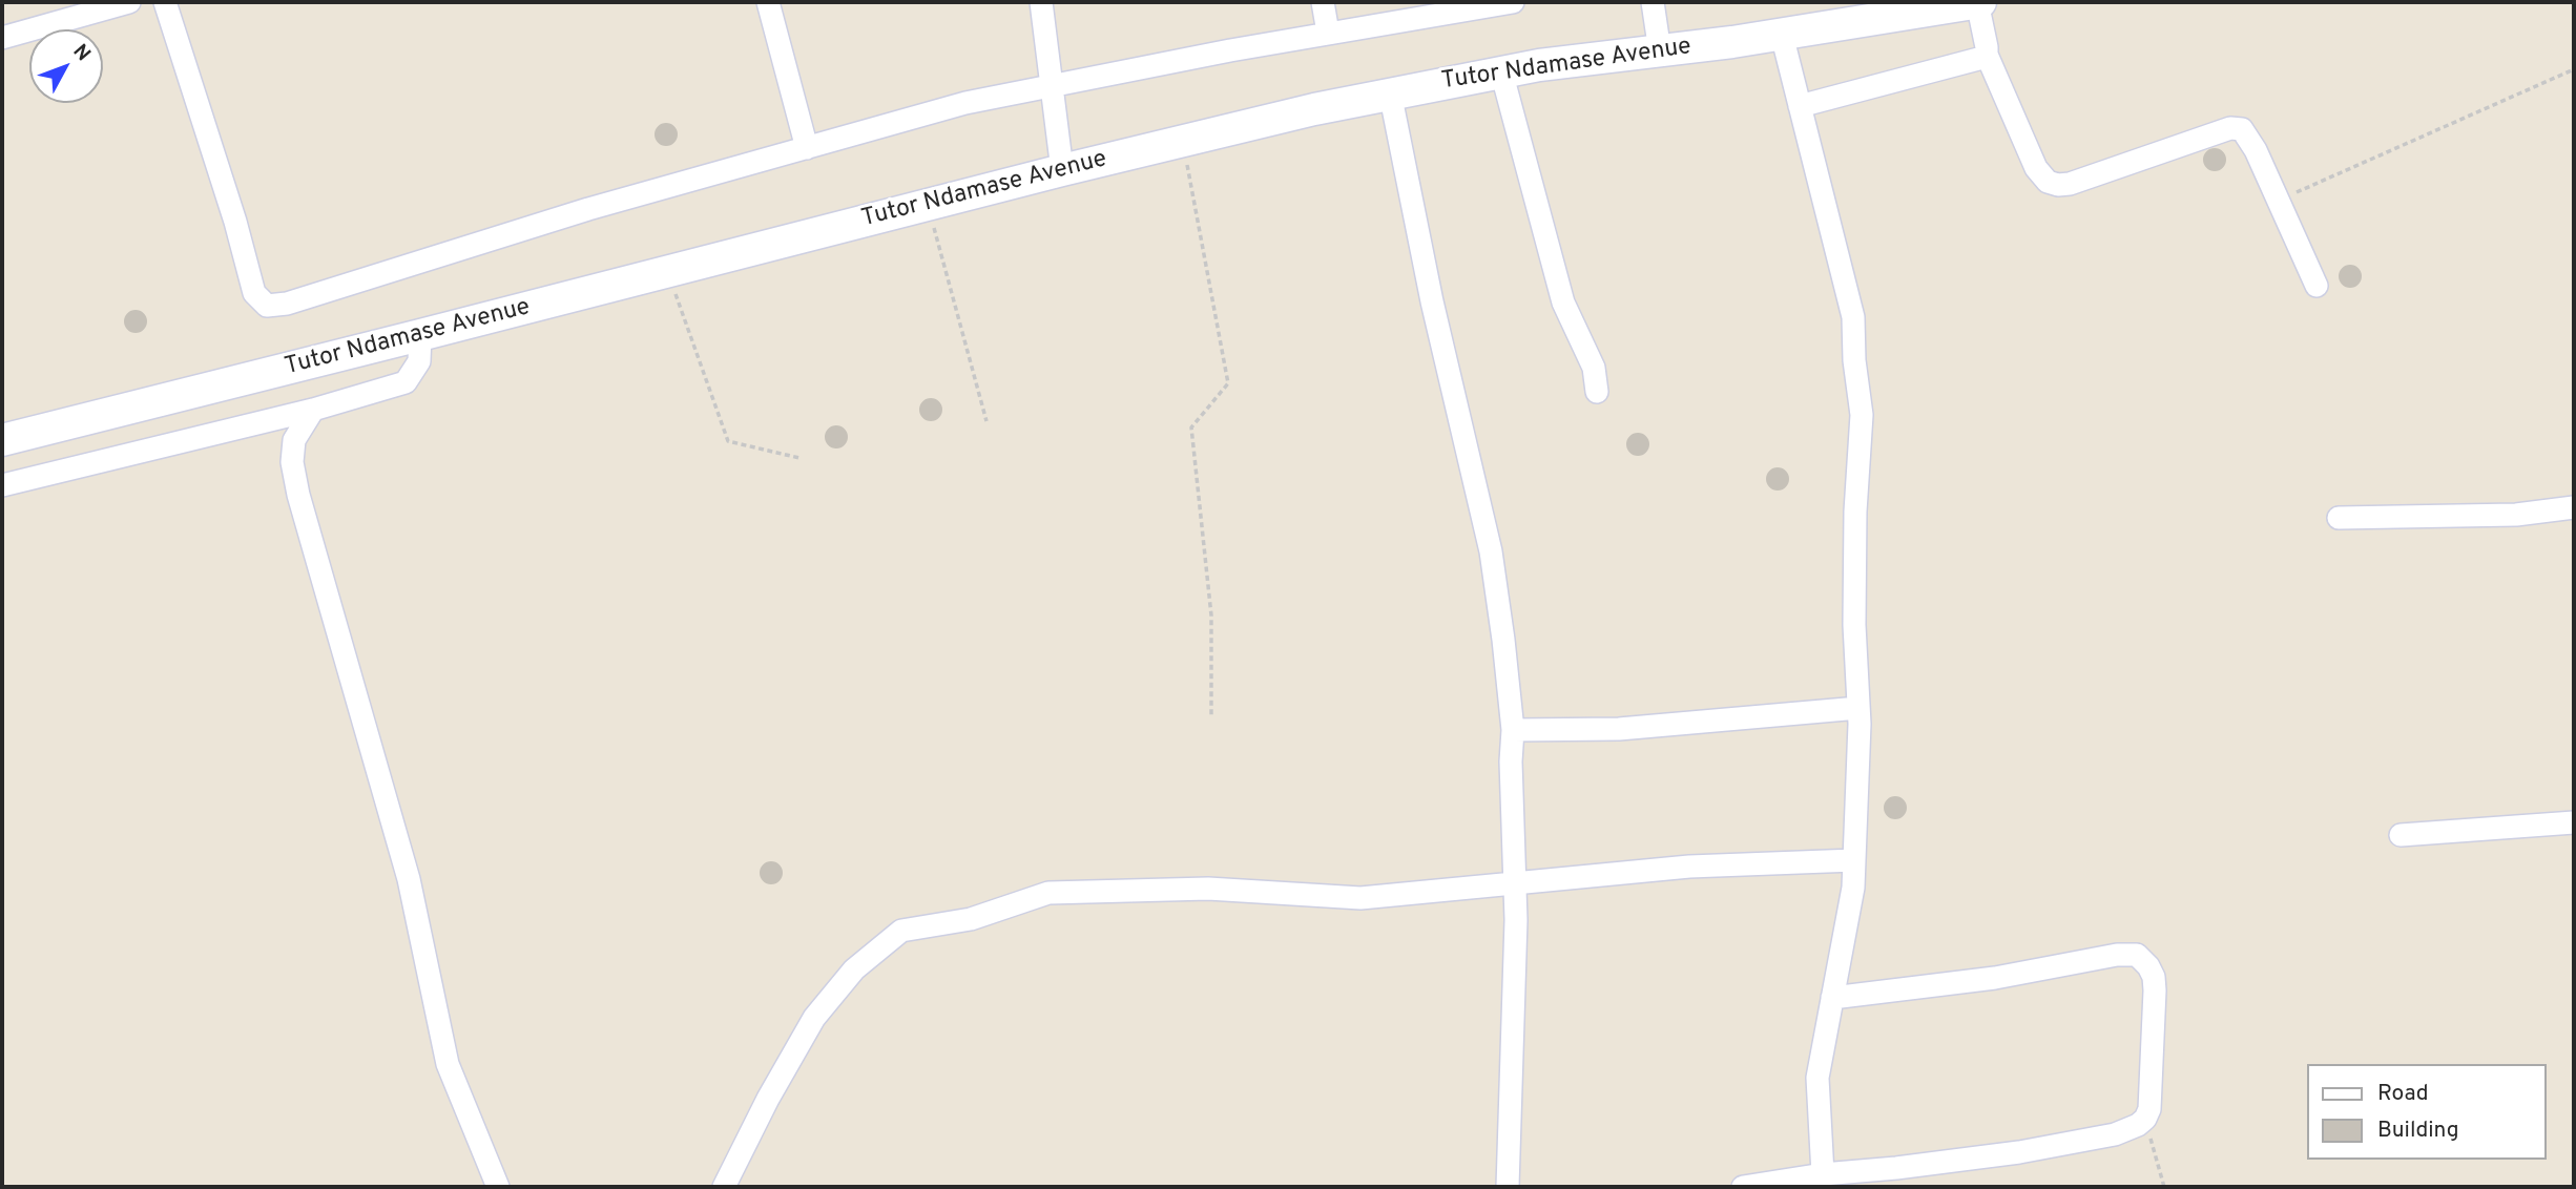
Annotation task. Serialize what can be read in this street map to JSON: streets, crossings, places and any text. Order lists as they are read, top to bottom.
{
  "streets": {
    "street": ["Tutor Ndamase Avenue"]
  },
  "legend": ["Road", "Building"],
  "north": "top right"
}
